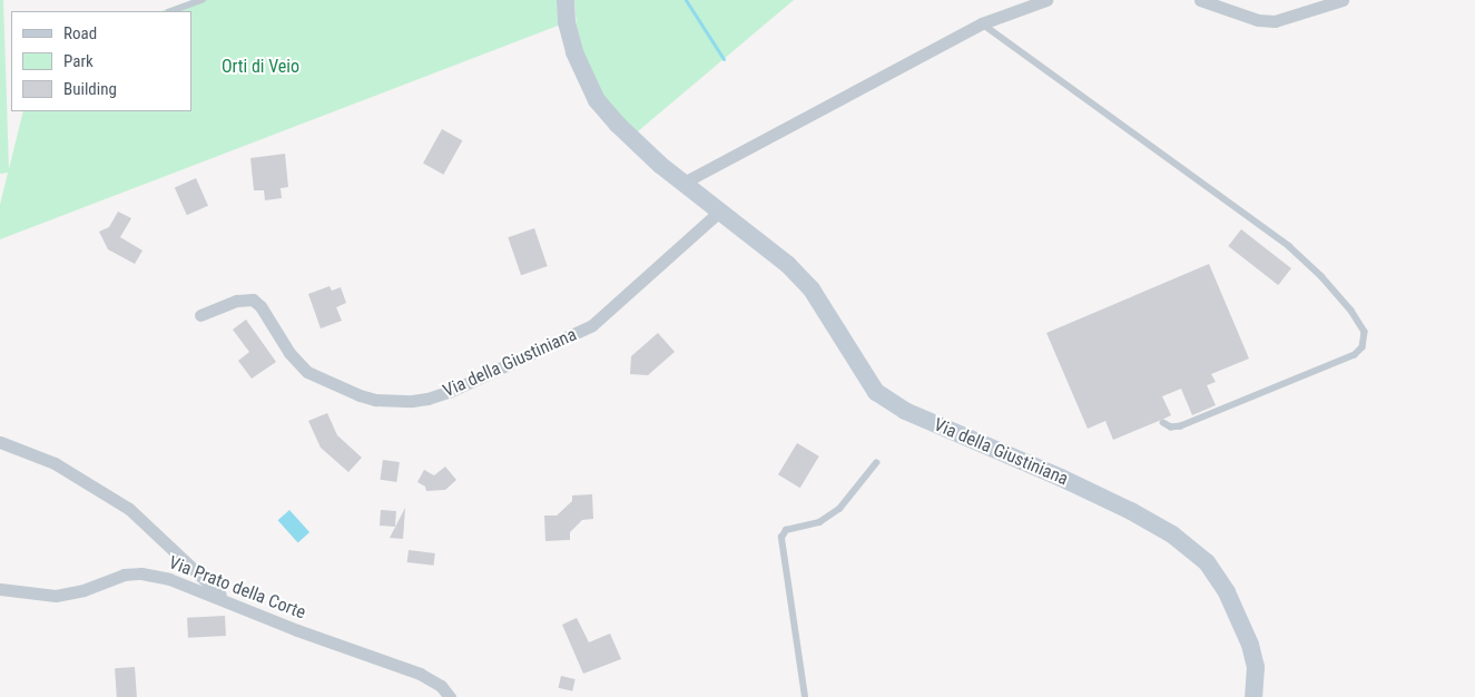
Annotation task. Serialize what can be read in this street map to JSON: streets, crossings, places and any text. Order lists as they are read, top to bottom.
{
  "streets": {
    "street": ["Via della Giustiniana", "Via Prato della Corte"]
  },
  "parks": ["Orti di Veio"],
  "legend": ["Road", "Park", "Building"]
}
